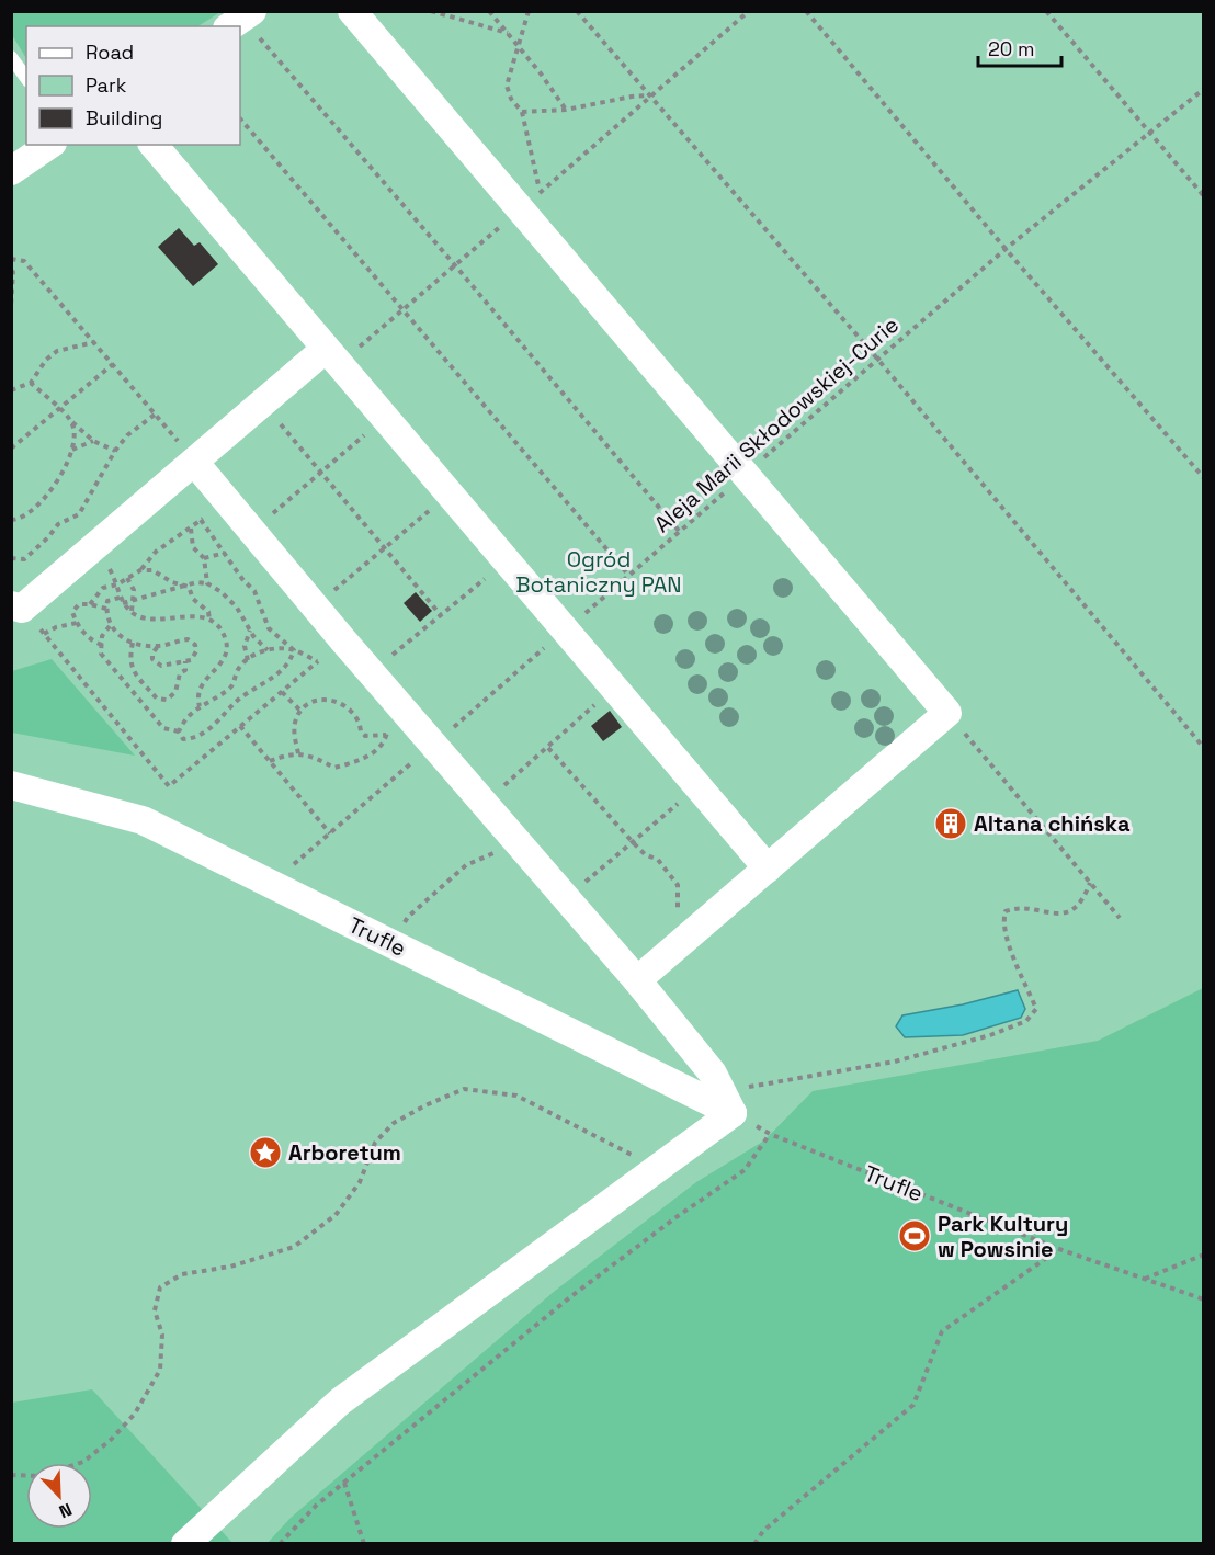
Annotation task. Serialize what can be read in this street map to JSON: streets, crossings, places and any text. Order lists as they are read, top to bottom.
{
  "streets": {
    "street": ["Trufle"],
    "path": ["Aleja Marii Skłodowskiej-Curie"]
  },
  "crossings": [
    ["Aleja Marii Skłodowskiej-Curie", "Trufle"]
  ],
  "parks": ["Ogród Botaniczny PAN"],
  "places": {
    "building": ["Altana chińska"],
    "place": ["Arboretum"],
    "sports": ["Park Kultury w Powsinie"]
  },
  "legend": ["Road", "Park", "Building"],
  "scale_bar": "20 m",
  "north": "bottom right"
}
